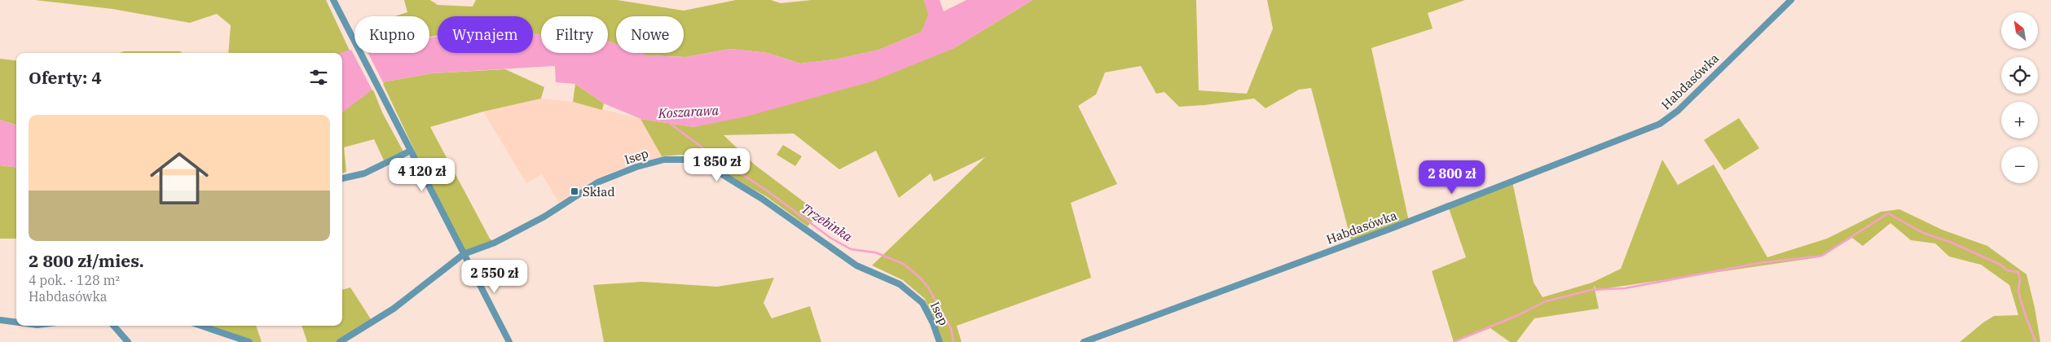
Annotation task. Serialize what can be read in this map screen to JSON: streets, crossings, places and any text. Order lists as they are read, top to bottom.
{
  "streets": {
    "street": ["Habdasówka", "Isep"]
  },
  "water": ["Koszarawa", "Trzebinka"],
  "places": {
    "transit": ["Skład"]
  },
  "north": "top left",
  "page": {
    "map_buttons": ["+", "−"],
    "chip": [
      "Kupno",
      "Wynajem",
      "Filtry",
      "Nowe"
    ],
    "heading": "Oferty: 4",
    "list": [
      {
        "name": "2 800 zł/mies.",
        "note": "4 pok. · 128 m² · Habdasówka"
      }
    ],
    "price": [
      "1 850 zł",
      "4 120 zł",
      "2 800 zł",
      "2 550 zł"
    ]
  }
}
